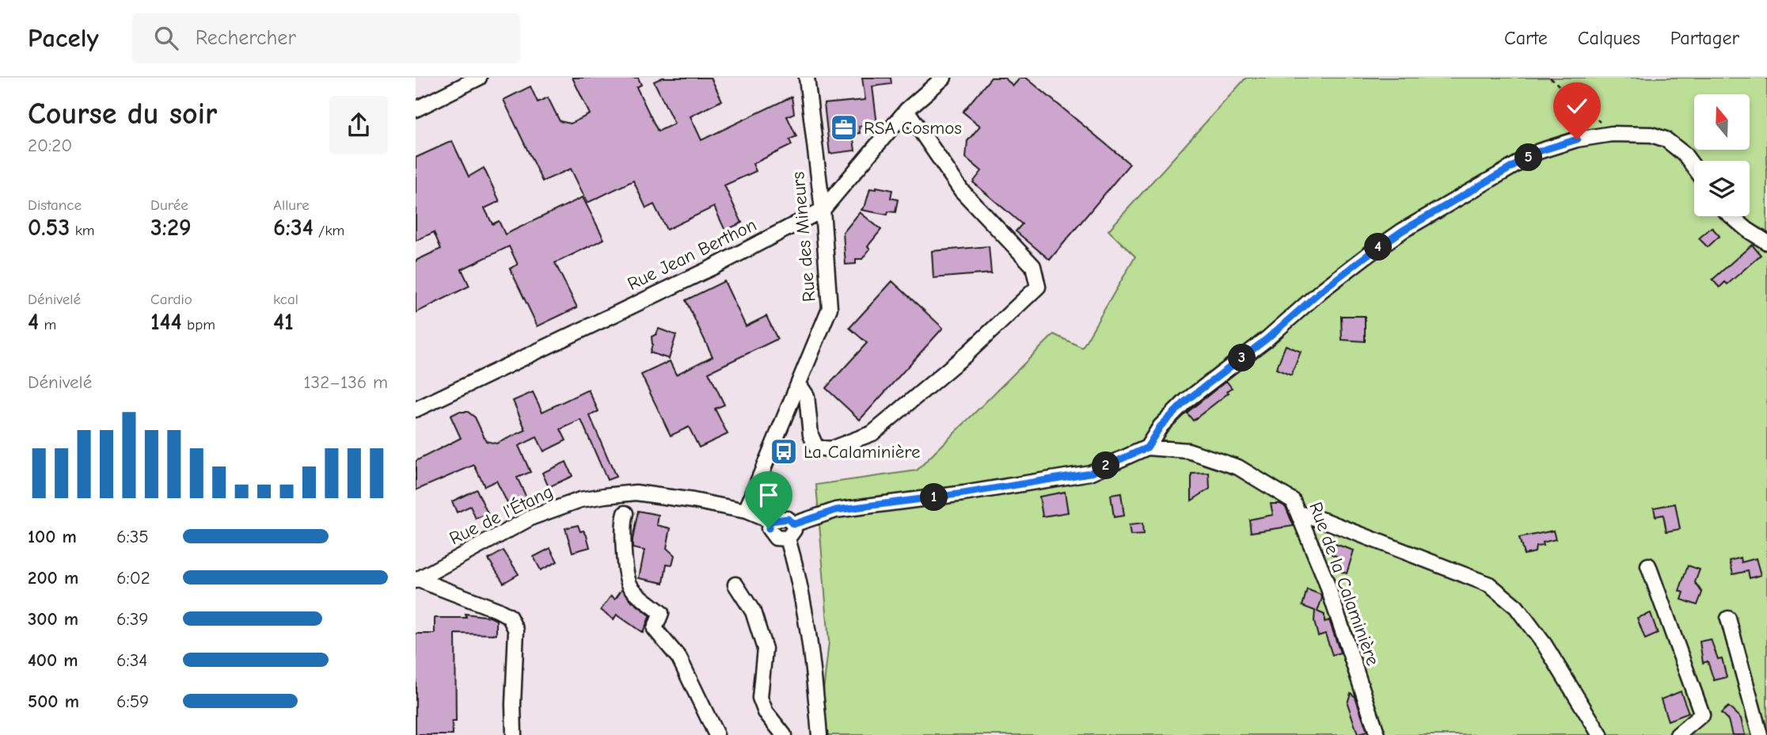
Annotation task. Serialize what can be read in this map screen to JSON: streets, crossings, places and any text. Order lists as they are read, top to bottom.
{
  "streets": {
    "street": [
      "Rue des Mineurs",
      "Rue Jean Berthon",
      "Rue de l'Étang",
      "Rue de la Calaminière"
    ]
  },
  "crossings": [
    ["Rue des Mineurs", "Rue Jean Berthon"],
    ["Rue des Mineurs", "Rue de l'Étang"]
  ],
  "places": {
    "office": ["RSA Cosmos"],
    "bus stop": ["La Calaminière"]
  },
  "north": "top",
  "page": {
    "header": "Pacely",
    "search": "Rechercher",
    "nav": ["Carte", "Calques", "Partager"],
    "heading": ["Course du soir", "20:20"],
    "pins": [
      "5",
      "4",
      "3",
      "2",
      "1"
    ],
    "stats": [
      ["Distance", "0.53 km"],
      ["Durée", "3:29"],
      ["Allure", "6:34 /km"],
      ["Dénivelé", "4 m"],
      ["Cardio", "144 bpm"],
      ["kcal", "41"]
    ],
    "chart": ["Dénivelé", "132–136 m"],
    "list": [
      {
        "name": "100 m",
        "note": "6:35"
      },
      {
        "name": "200 m",
        "note": "6:02"
      },
      {
        "name": "300 m",
        "note": "6:39"
      },
      {
        "name": "400 m",
        "note": "6:34"
      },
      {
        "name": "500 m",
        "note": "6:59"
      }
    ]
  }
}
